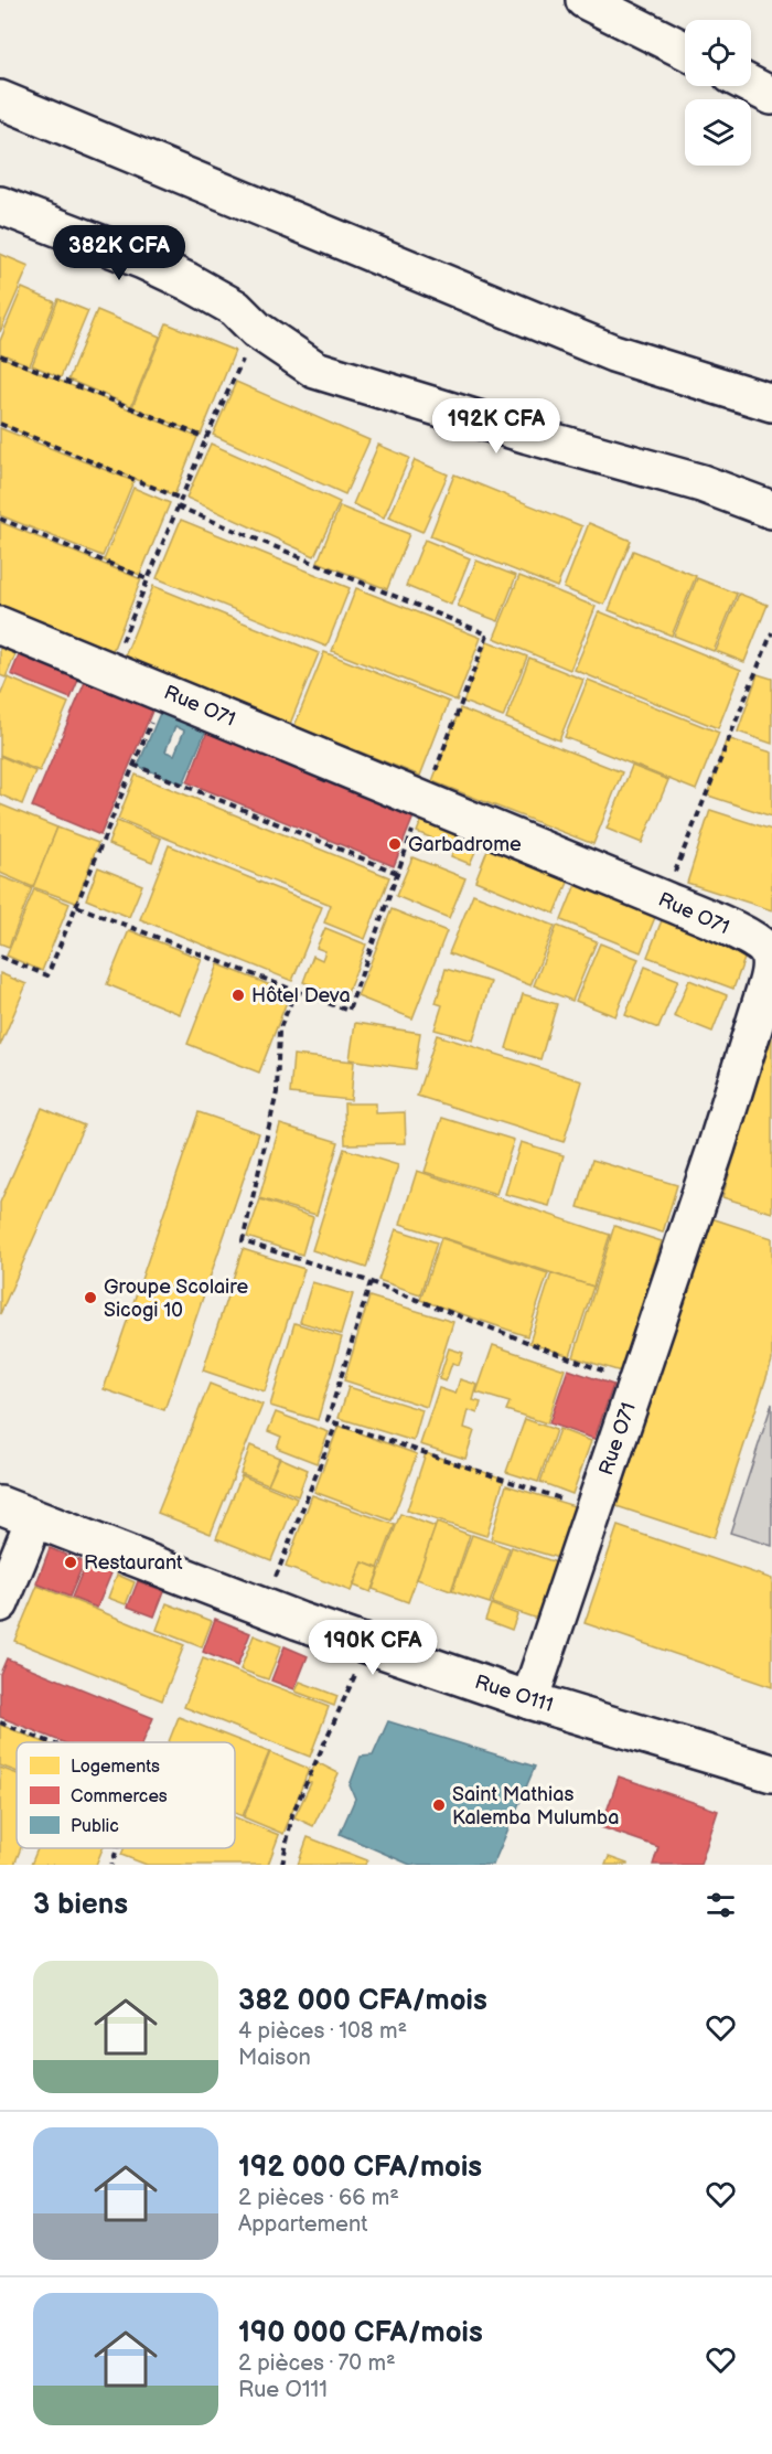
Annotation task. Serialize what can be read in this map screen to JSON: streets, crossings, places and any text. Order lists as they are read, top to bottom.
{
  "streets": {
    "main road": ["Rue O71", "Rue O111"]
  },
  "crossings": [
    ["Rue O71", "Rue O111"]
  ],
  "places": [
    "Garbadrome",
    "Hôtel Deva",
    "Groupe Scolaire Sicogi 10",
    "Restaurant",
    "Saint Mathias Kalemba Mulumba"
  ],
  "legend": ["Logements", "Commerces", "Public"],
  "page": {
    "price": ["382K CFA", "192K CFA", "190K CFA"],
    "heading": "3 biens",
    "list": [
      {
        "name": "382 000 CFA/mois",
        "note": "4 pièces · 108 m² · Maison"
      },
      {
        "name": "192 000 CFA/mois",
        "note": "2 pièces · 66 m² · Appartement"
      },
      {
        "name": "190 000 CFA/mois",
        "note": "2 pièces · 70 m² · Rue O111"
      }
    ]
  }
}
